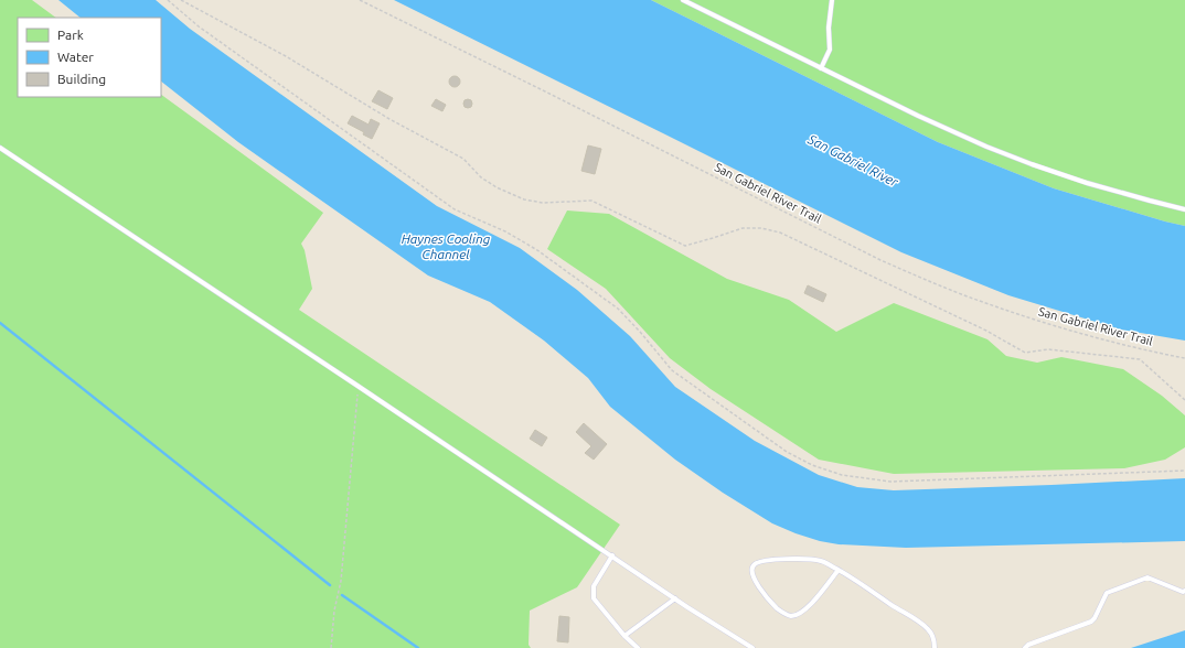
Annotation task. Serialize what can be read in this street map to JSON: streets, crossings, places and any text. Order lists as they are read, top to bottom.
{
  "streets": {
    "path": ["San Gabriel River Trail"]
  },
  "water": ["San Gabriel River", "Haynes Cooling Channel"],
  "legend": ["Park", "Water", "Building"]
}
